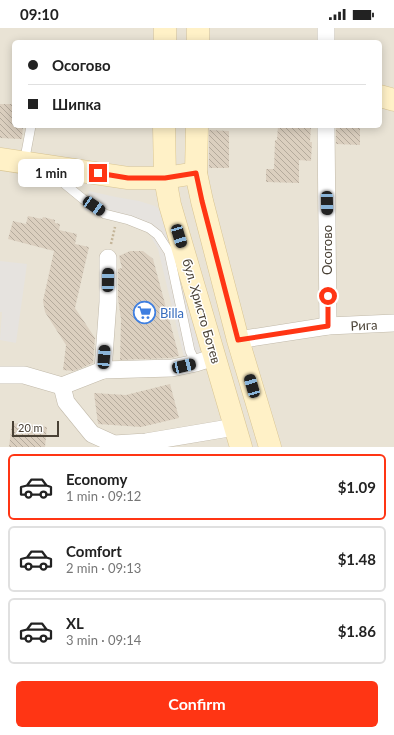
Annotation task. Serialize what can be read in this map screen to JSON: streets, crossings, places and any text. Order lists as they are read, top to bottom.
{
  "streets": {
    "main road": ["бул. Христо Ботев"],
    "street": ["Осогово", "Рига"]
  },
  "crossings": [
    ["Осогово", "Рига"],
    ["бул. Христо Ботев", "Рига"]
  ],
  "places": {
    "supermarket": ["Billa"]
  },
  "scale_bar": "20 m",
  "page": {
    "status": "09:10",
    "banner": ["Осогово", "Шипка"],
    "bubble": "1 min",
    "scale": "20 m",
    "list": [
      {
        "name": "Economy",
        "note": "1 min · 09:12",
        "value": "$1.09"
      },
      {
        "name": "Comfort",
        "note": "2 min · 09:13",
        "value": "$1.48"
      },
      {
        "name": "XL",
        "note": "3 min · 09:14",
        "value": "$1.86"
      }
    ],
    "buttons": "Confirm"
  }
}
